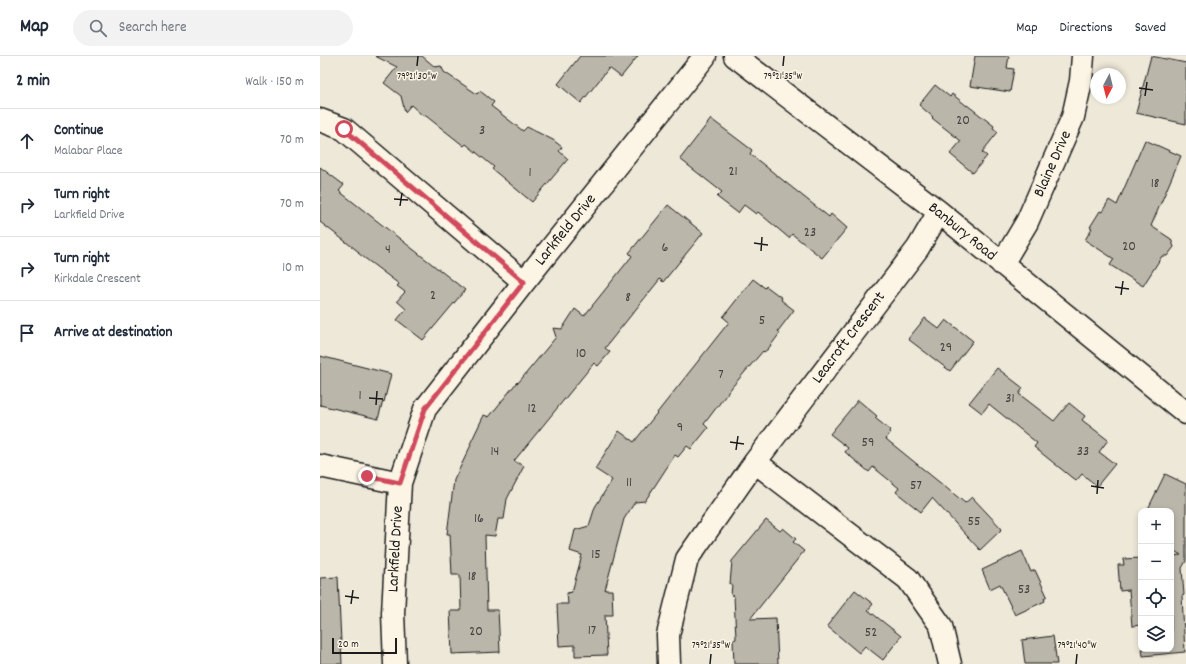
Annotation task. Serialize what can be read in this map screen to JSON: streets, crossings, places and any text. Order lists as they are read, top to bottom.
{
  "streets": {
    "street": [
      "Blaine Drive",
      "Larkfield Drive",
      "Banbury Road",
      "Leacroft Crescent"
    ]
  },
  "crossings": [
    ["Blaine Drive", "Banbury Road"],
    ["Banbury Road", "Leacroft Crescent"]
  ],
  "house_numbers": [
    "20",
    "3",
    "21",
    "1",
    "18",
    "23",
    "20",
    "6",
    "4",
    "2",
    "8",
    "5",
    "29",
    "10",
    "7",
    "1",
    "31",
    "12",
    "9",
    "59",
    "14",
    "33",
    "11",
    "57",
    "16",
    "55",
    "15",
    "18",
    "53",
    "17",
    "20",
    "52"
  ],
  "scale_bar": "20 m",
  "north": "bottom",
  "page": {
    "header": "Map",
    "search": "Search here",
    "nav": ["Map", "Directions", "Saved"],
    "heading": ["2 min", "Walk · 150 m"],
    "list": [
      ["Continue", "Malabar Place", "70 m"],
      ["Turn right", "Larkfield Drive", "70 m"],
      ["Turn right", "Kirkdale Crescent", "10 m"],
      "Arrive at destination"
    ],
    "map_buttons": ["+", "−"],
    "scale": "20 m"
  },
  "coordinates": ["79°21'30\"W", "79°21'35\"W", "79°21'40\"W"]
}
